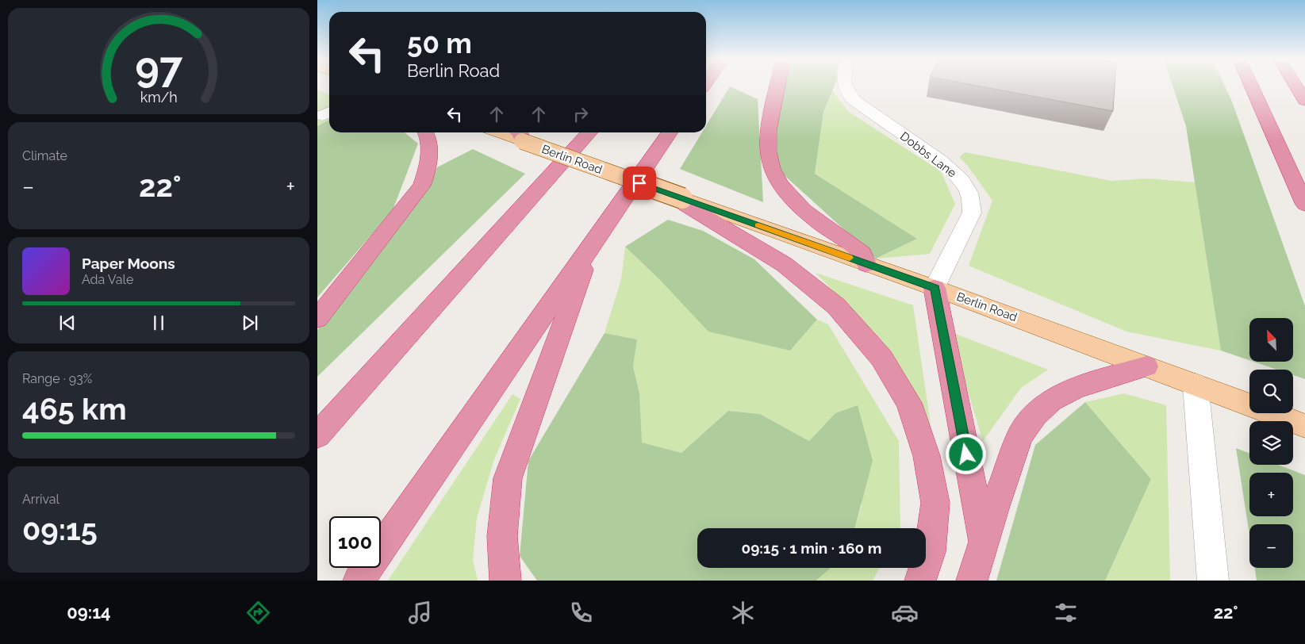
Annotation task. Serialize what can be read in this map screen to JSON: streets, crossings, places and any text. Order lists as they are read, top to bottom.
{
  "streets": {
    "main road": ["Berlin Road"],
    "street": ["Dobbs Lane"]
  },
  "crossings": [
    ["Dobbs Lane", "Berlin Road"]
  ],
  "north": "top left",
  "page": {
    "turn": ["50 m", "Berlin Road"],
    "tile": [
      "Climate",
      ["Range · 93%", "465 km"],
      ["Arrival", "09:15"]
    ],
    "heat": ["−", "22°", "+"],
    "song": ["Paper Moons", "Ada Vale"],
    "map_buttons": ["+", "−"],
    "limit": "100",
    "trip": "09:15 · 1 min · 160 m",
    "tabs": ["09:14", "22°"],
    "gauge": ["97", "km/h"]
  }
}
